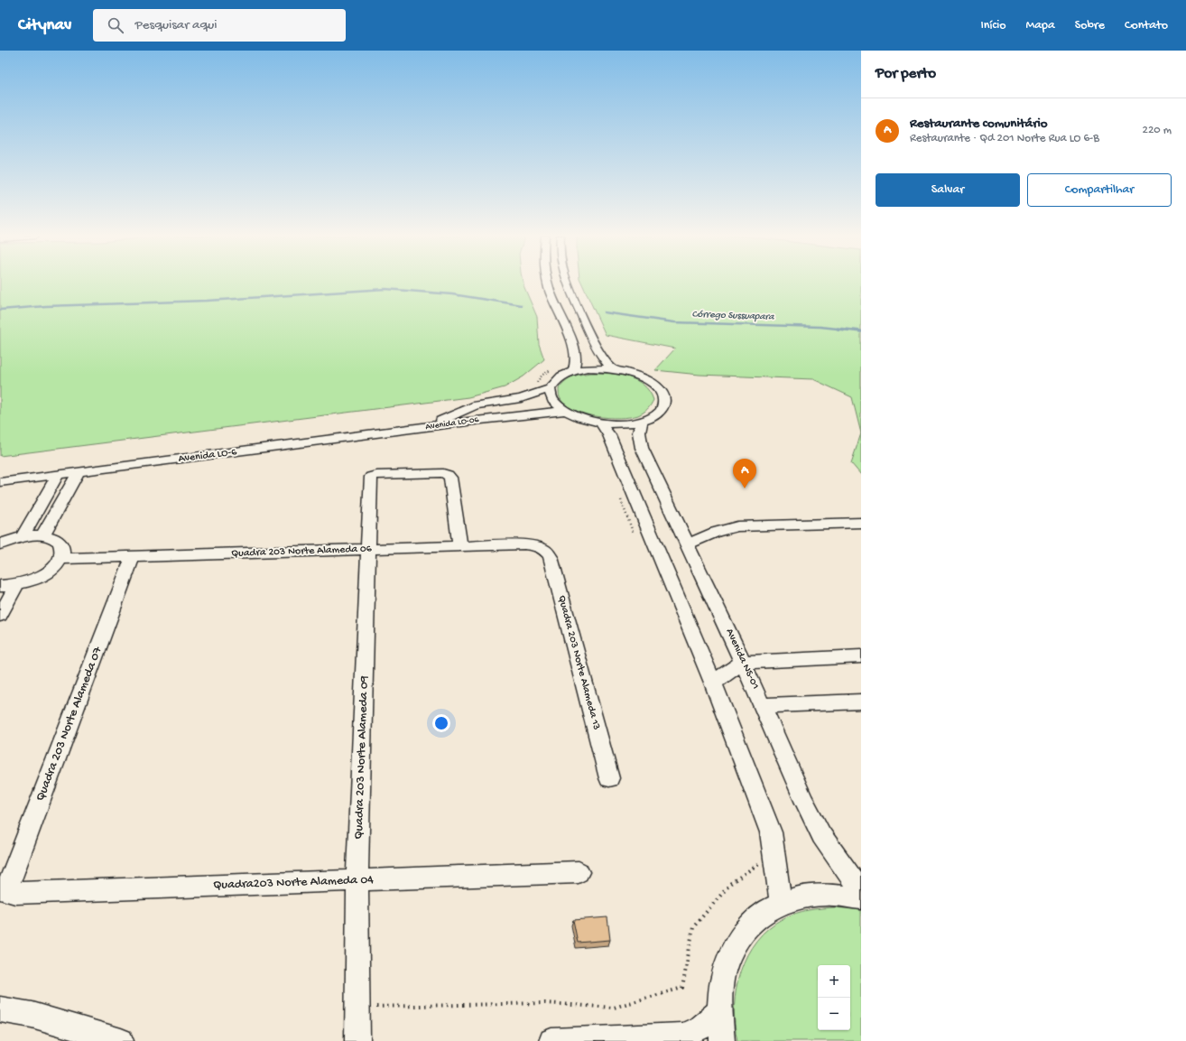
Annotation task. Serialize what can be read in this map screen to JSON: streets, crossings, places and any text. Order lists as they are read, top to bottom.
{
  "streets": {
    "street": [
      "Avenida LO-06",
      "Avenida LO-6",
      "Quadra 203 Norte Alameda 06",
      "Avenida NS-01",
      "Quadra 203 Norte Alameda 13",
      "Quadra 203 Norte Alameda 07",
      "Quadra 203 Norte Alameda 09",
      "Quadra203 Norte Alameda 04"
    ]
  },
  "crossings": [
    ["Avenida LO-06", "Avenida LO-6"],
    ["Quadra 203 Norte Alameda 06", "Quadra 203 Norte Alameda 13"],
    ["Quadra 203 Norte Alameda 06", "Quadra 203 Norte Alameda 07"],
    ["Quadra 203 Norte Alameda 06", "Quadra 203 Norte Alameda 09"],
    ["Quadra 203 Norte Alameda 07", "Quadra203 Norte Alameda 04"],
    ["Quadra 203 Norte Alameda 09", "Quadra203 Norte Alameda 04"]
  ],
  "water": ["Córrego Sussuapara"],
  "page": {
    "header": "Citynav",
    "search": "Pesquisar aqui",
    "nav": [
      "Início",
      "Mapa",
      "Sobre",
      "Contato"
    ],
    "heading": "Por perto",
    "list": [
      {
        "mark": "A",
        "name": "Restaurante comunitário",
        "note": "Restaurante · Qd 201 Norte Rua LO 6-B",
        "value": "220 m"
      }
    ],
    "buttons": ["Salvar", "Compartilhar"],
    "pins": "A",
    "map_buttons": ["+", "−"]
  }
}
